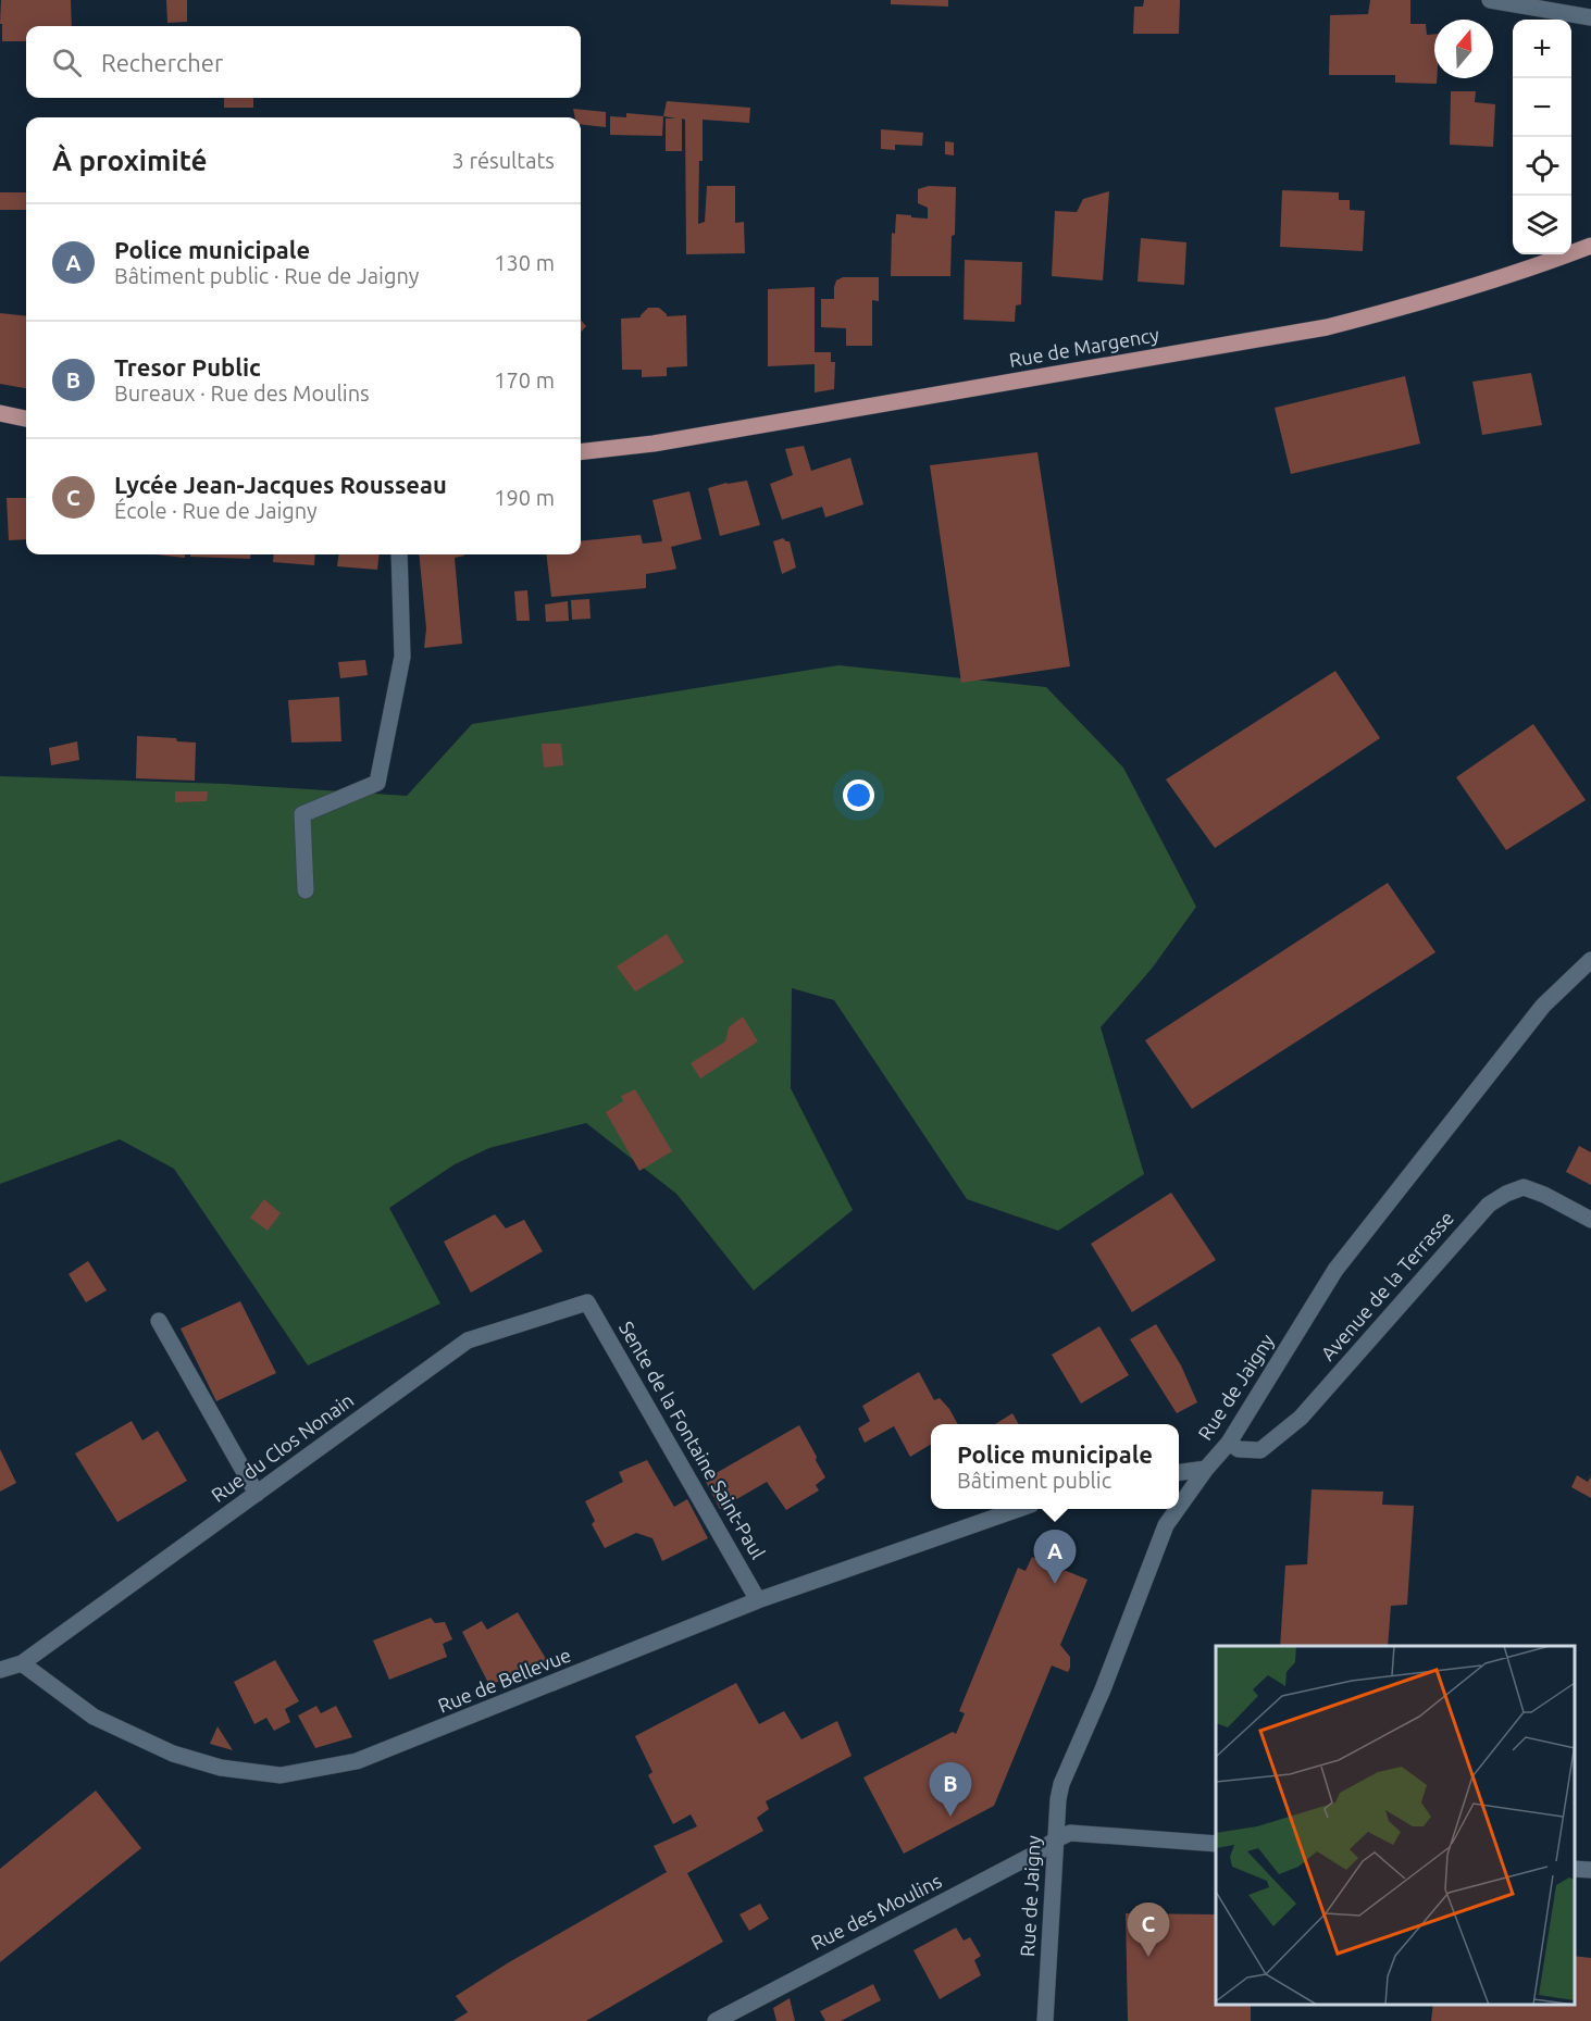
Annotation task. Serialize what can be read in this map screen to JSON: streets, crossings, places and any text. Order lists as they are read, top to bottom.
{
  "streets": {
    "main road": ["Rue de Margency"],
    "street": [
      "Avenue de la Terrasse",
      "Rue de Jaigny",
      "Sente de la Fontaine Saint-Paul",
      "Rue du Clos Nonain",
      "Rue de Bellevue",
      "Rue des Moulins"
    ]
  },
  "crossings": [
    ["Avenue de la Terrasse", "Rue de Jaigny"],
    ["Rue de Jaigny", "Rue des Moulins"],
    ["Sente de la Fontaine Saint-Paul", "Rue du Clos Nonain"],
    ["Sente de la Fontaine Saint-Paul", "Rue de Bellevue"],
    ["Rue du Clos Nonain", "Rue de Bellevue"]
  ],
  "north": "top",
  "page": {
    "map_buttons": ["+", "−"],
    "search": "Rechercher",
    "heading": ["À proximité", "3 résultats"],
    "list": [
      {
        "mark": "A",
        "name": "Police municipale",
        "note": "Bâtiment public · Rue de Jaigny",
        "value": "130 m"
      },
      {
        "mark": "B",
        "name": "Tresor Public",
        "note": "Bureaux · Rue des Moulins",
        "value": "170 m"
      },
      {
        "mark": "C",
        "name": "Lycée Jean-Jacques Rousseau",
        "note": "École · Rue de Jaigny",
        "value": "190 m"
      }
    ],
    "popup": ["Police municipale", "Bâtiment public"],
    "pins": ["A", "B", "C"]
  }
}
